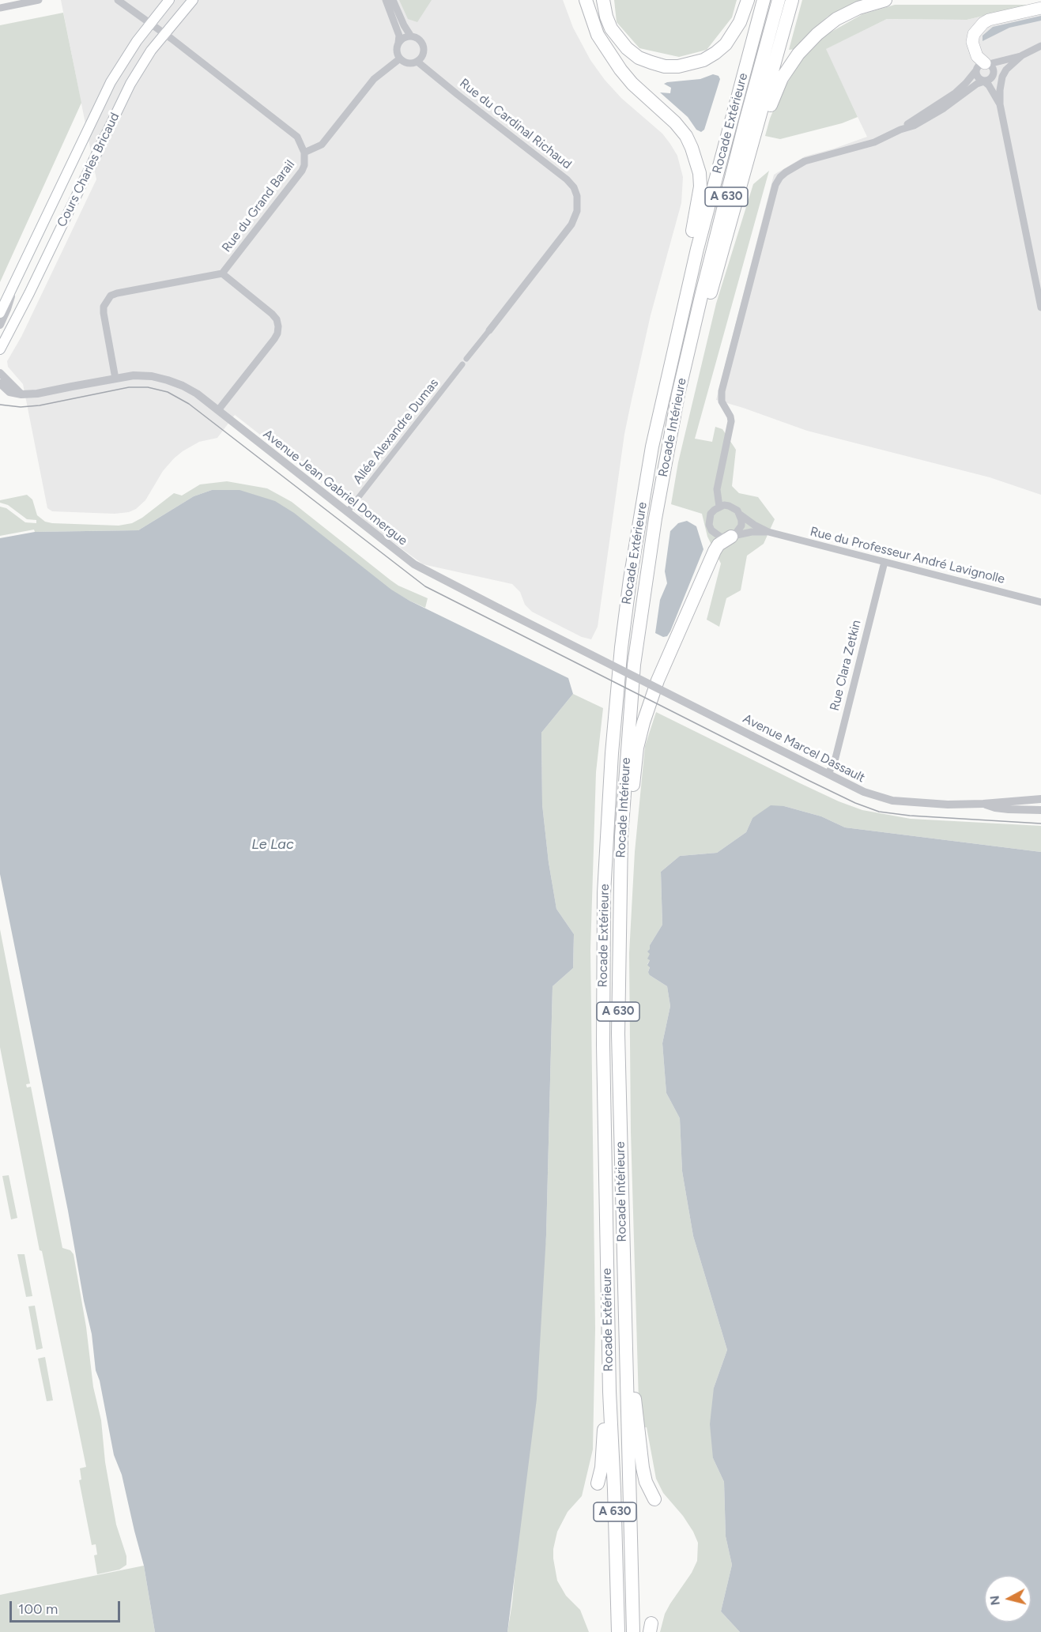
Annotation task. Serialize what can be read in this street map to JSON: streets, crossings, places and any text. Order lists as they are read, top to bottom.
{
  "streets": {
    "highway": ["Rocade Extérieure", "A 630", "Rocade Intérieure"],
    "main road": ["Cours Charles Bricaud"],
    "street": [
      "Rue du Cardinal Richaud",
      "Rue du Grand Barail",
      "Allée Alexandre Dumas",
      "Avenue Jean Gabriel Domergue",
      "Rue du Professeur André Lavignolle",
      "Rue Clara Zetkin",
      "Avenue Marcel Dassault"
    ]
  },
  "crossings": [
    ["Rue du Cardinal Richaud", "Allée Alexandre Dumas"],
    ["Cours Charles Bricaud", "Rue du Grand Barail"],
    ["Allée Alexandre Dumas", "Avenue Jean Gabriel Domergue"],
    ["Avenue Jean Gabriel Domergue", "Avenue Marcel Dassault"],
    ["Rue du Professeur André Lavignolle", "Rue Clara Zetkin"],
    ["Rue Clara Zetkin", "Avenue Marcel Dassault"]
  ],
  "water": ["Le Lac"],
  "scale_bar": "100 m",
  "north": "left"
}
